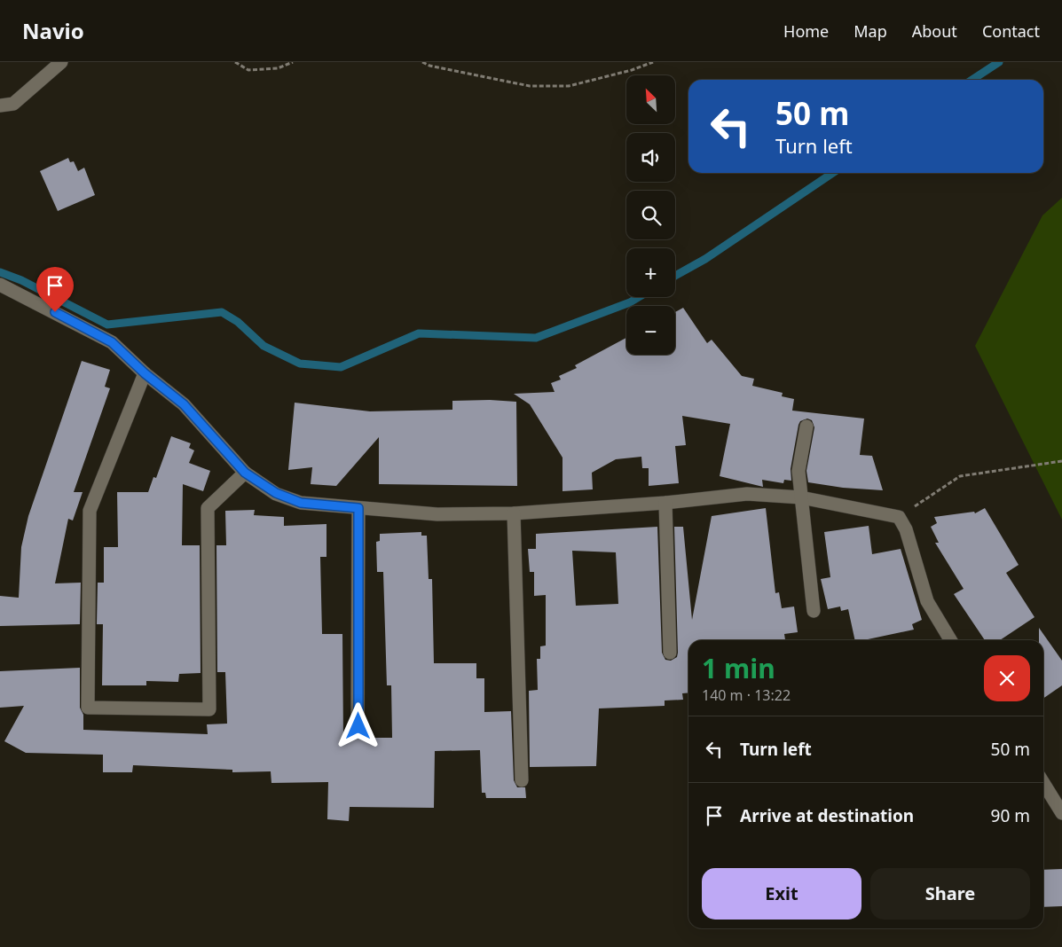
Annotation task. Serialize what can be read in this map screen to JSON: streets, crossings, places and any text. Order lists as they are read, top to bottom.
{
  "north": "top left",
  "page": {
    "header": "Navio",
    "nav": [
      "Home",
      "Map",
      "About",
      "Contact"
    ],
    "map_buttons": ["+", "−"],
    "turn": ["50 m", "Turn left"],
    "heading": ["1 min", "140 m · 13:22"],
    "list": [
      {
        "name": "Turn left",
        "value": "50 m"
      },
      {
        "name": "Arrive at destination",
        "value": "90 m"
      }
    ],
    "buttons": ["Exit", "Share"]
  }
}
